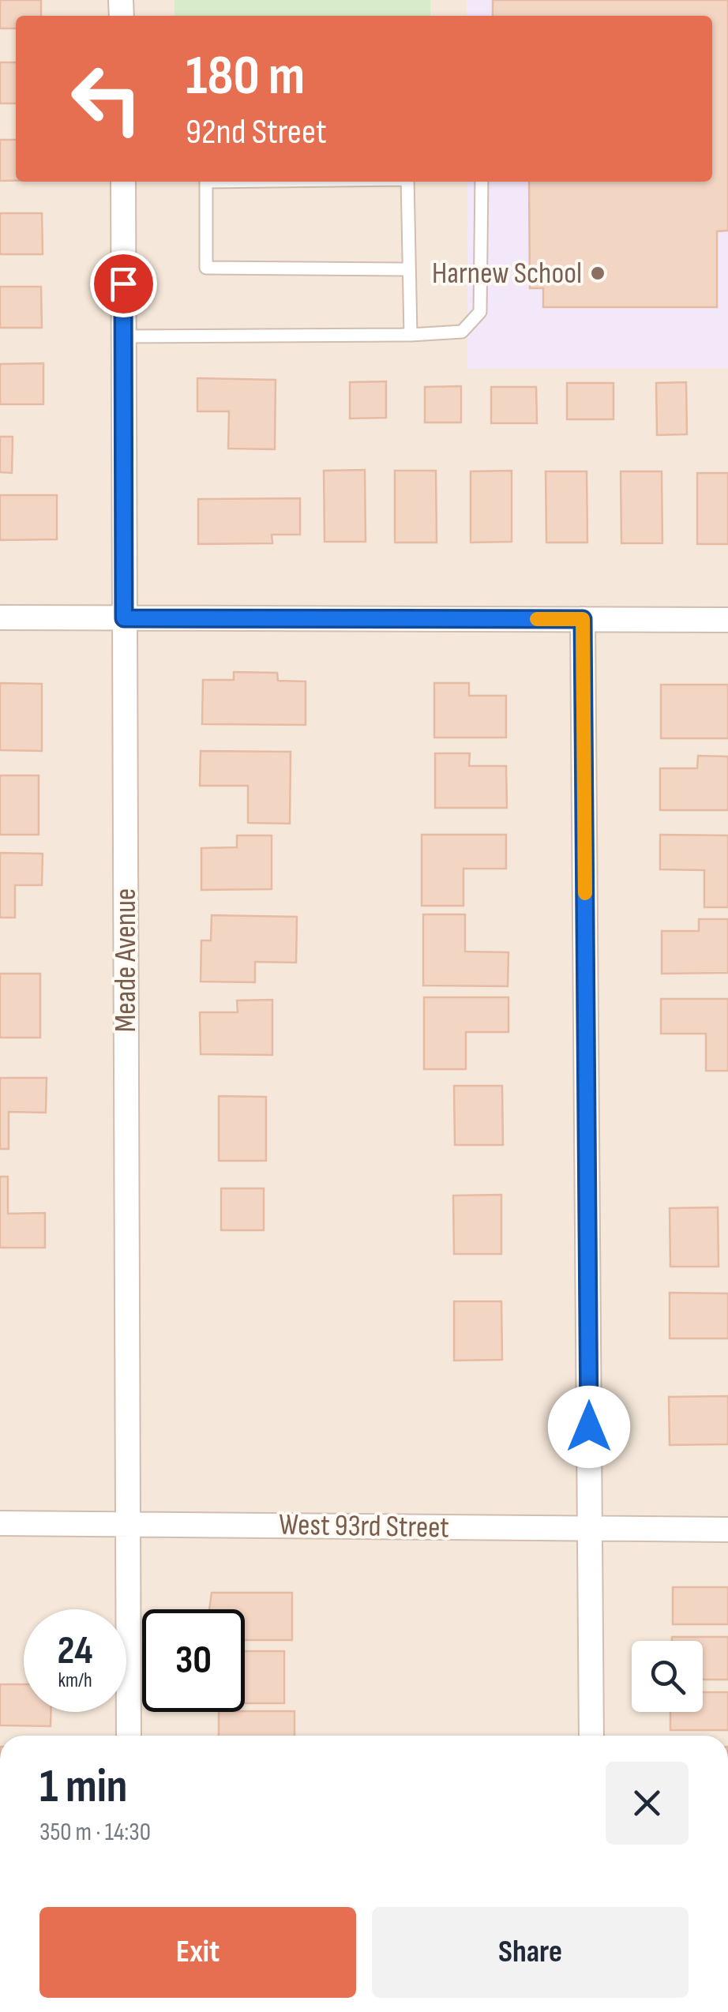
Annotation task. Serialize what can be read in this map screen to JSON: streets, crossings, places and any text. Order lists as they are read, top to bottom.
{
  "streets": {
    "street": ["Meade Avenue", "West 93rd Street"]
  },
  "crossings": [
    ["Meade Avenue", "West 93rd Street"]
  ],
  "places": ["Harnew School"],
  "page": {
    "turn": ["180 m", "92nd Street"],
    "speed": "24 km/h",
    "limit": "30",
    "heading": ["1 min", "350 m · 14:30"],
    "buttons": ["Exit", "Share"]
  }
}
